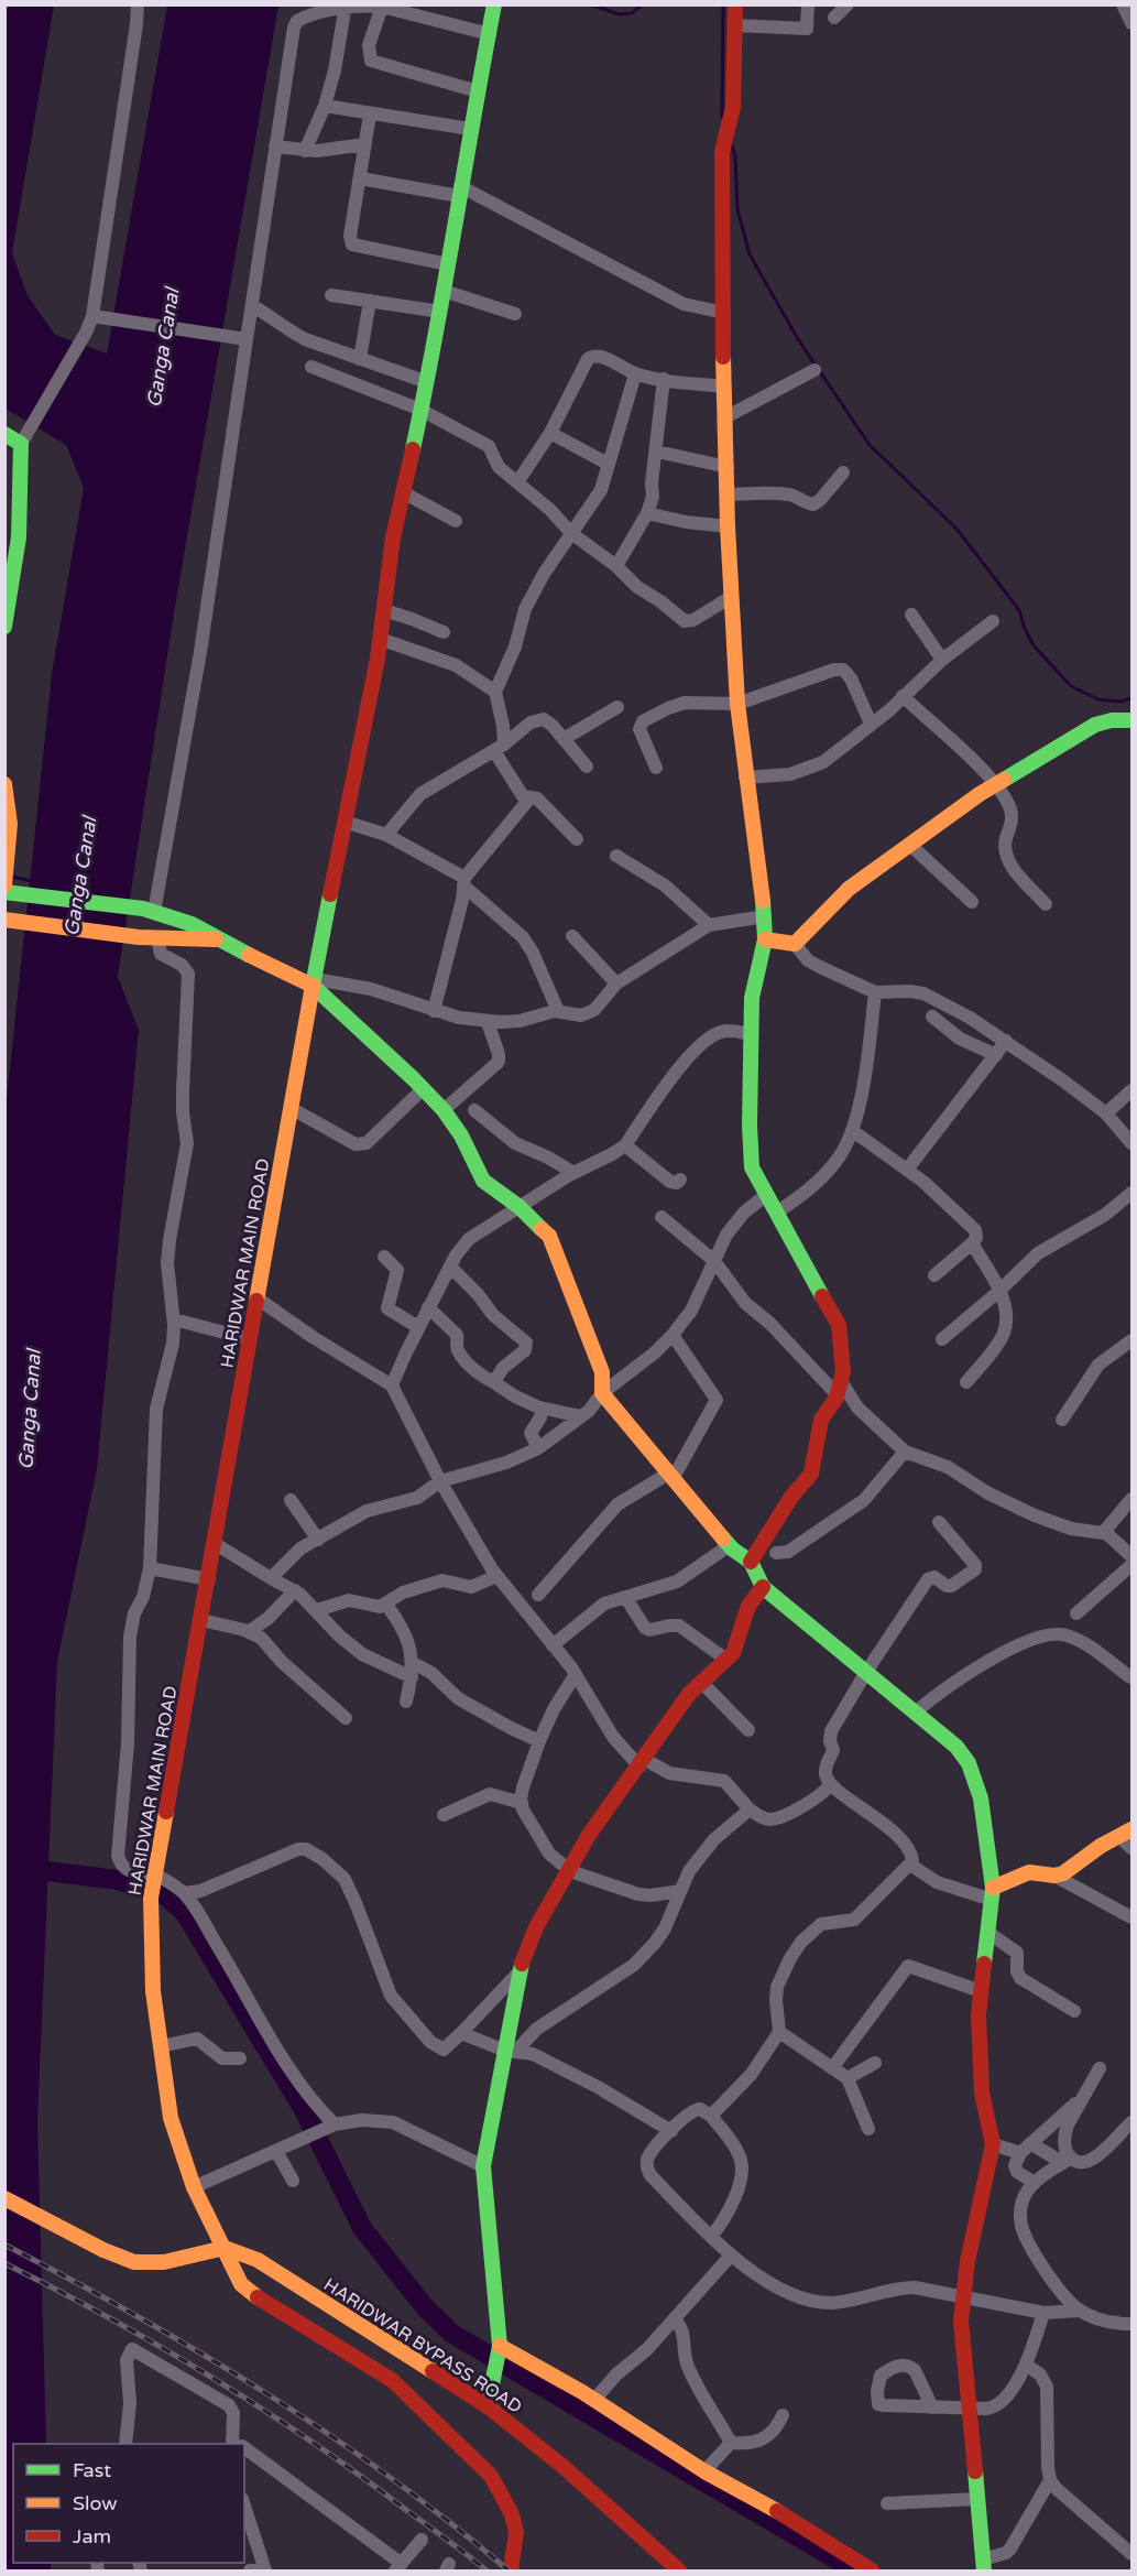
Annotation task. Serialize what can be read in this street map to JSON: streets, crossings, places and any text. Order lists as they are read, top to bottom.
{
  "streets": {
    "street": ["HARIDWAR MAIN ROAD", "HARIDWAR BYPASS ROAD"]
  },
  "crossings": [
    ["HARIDWAR MAIN ROAD", "HARIDWAR BYPASS ROAD"]
  ],
  "water": ["Ganga Canal"],
  "legend": ["Fast", "Slow", "Jam"]
}
